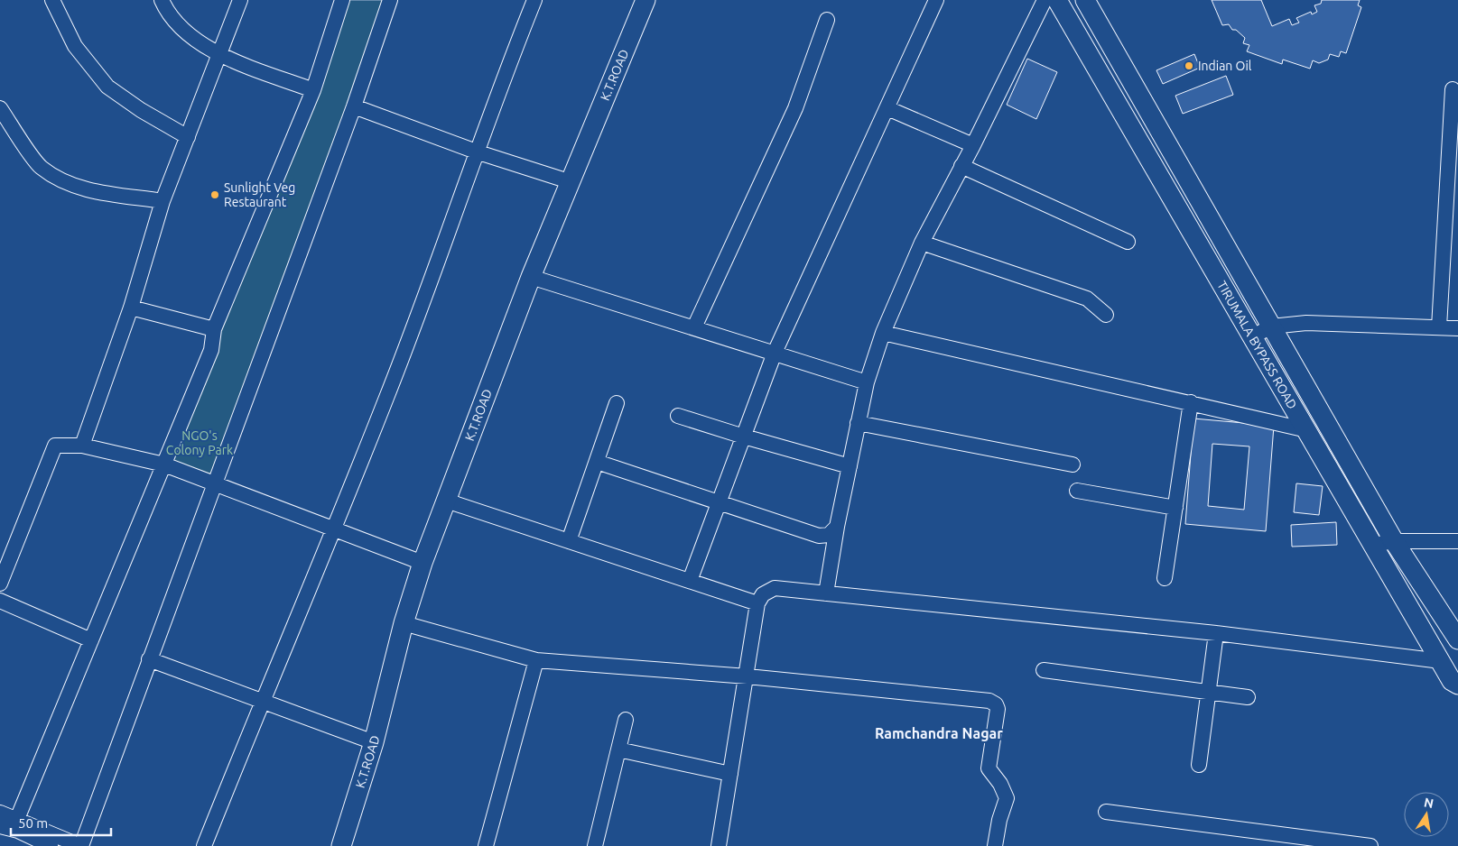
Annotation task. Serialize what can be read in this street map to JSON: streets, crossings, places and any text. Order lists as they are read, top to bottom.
{
  "streets": {
    "main road": ["K.T.ROAD", "TIRUMALA BYPASS ROAD"]
  },
  "districts": ["Ramchandra Nagar"],
  "parks": ["NGO's Colony Park"],
  "places": ["Indian Oil", "Sunlight Veg Restaurant"],
  "scale_bar": "50 m",
  "north": "top"
}
